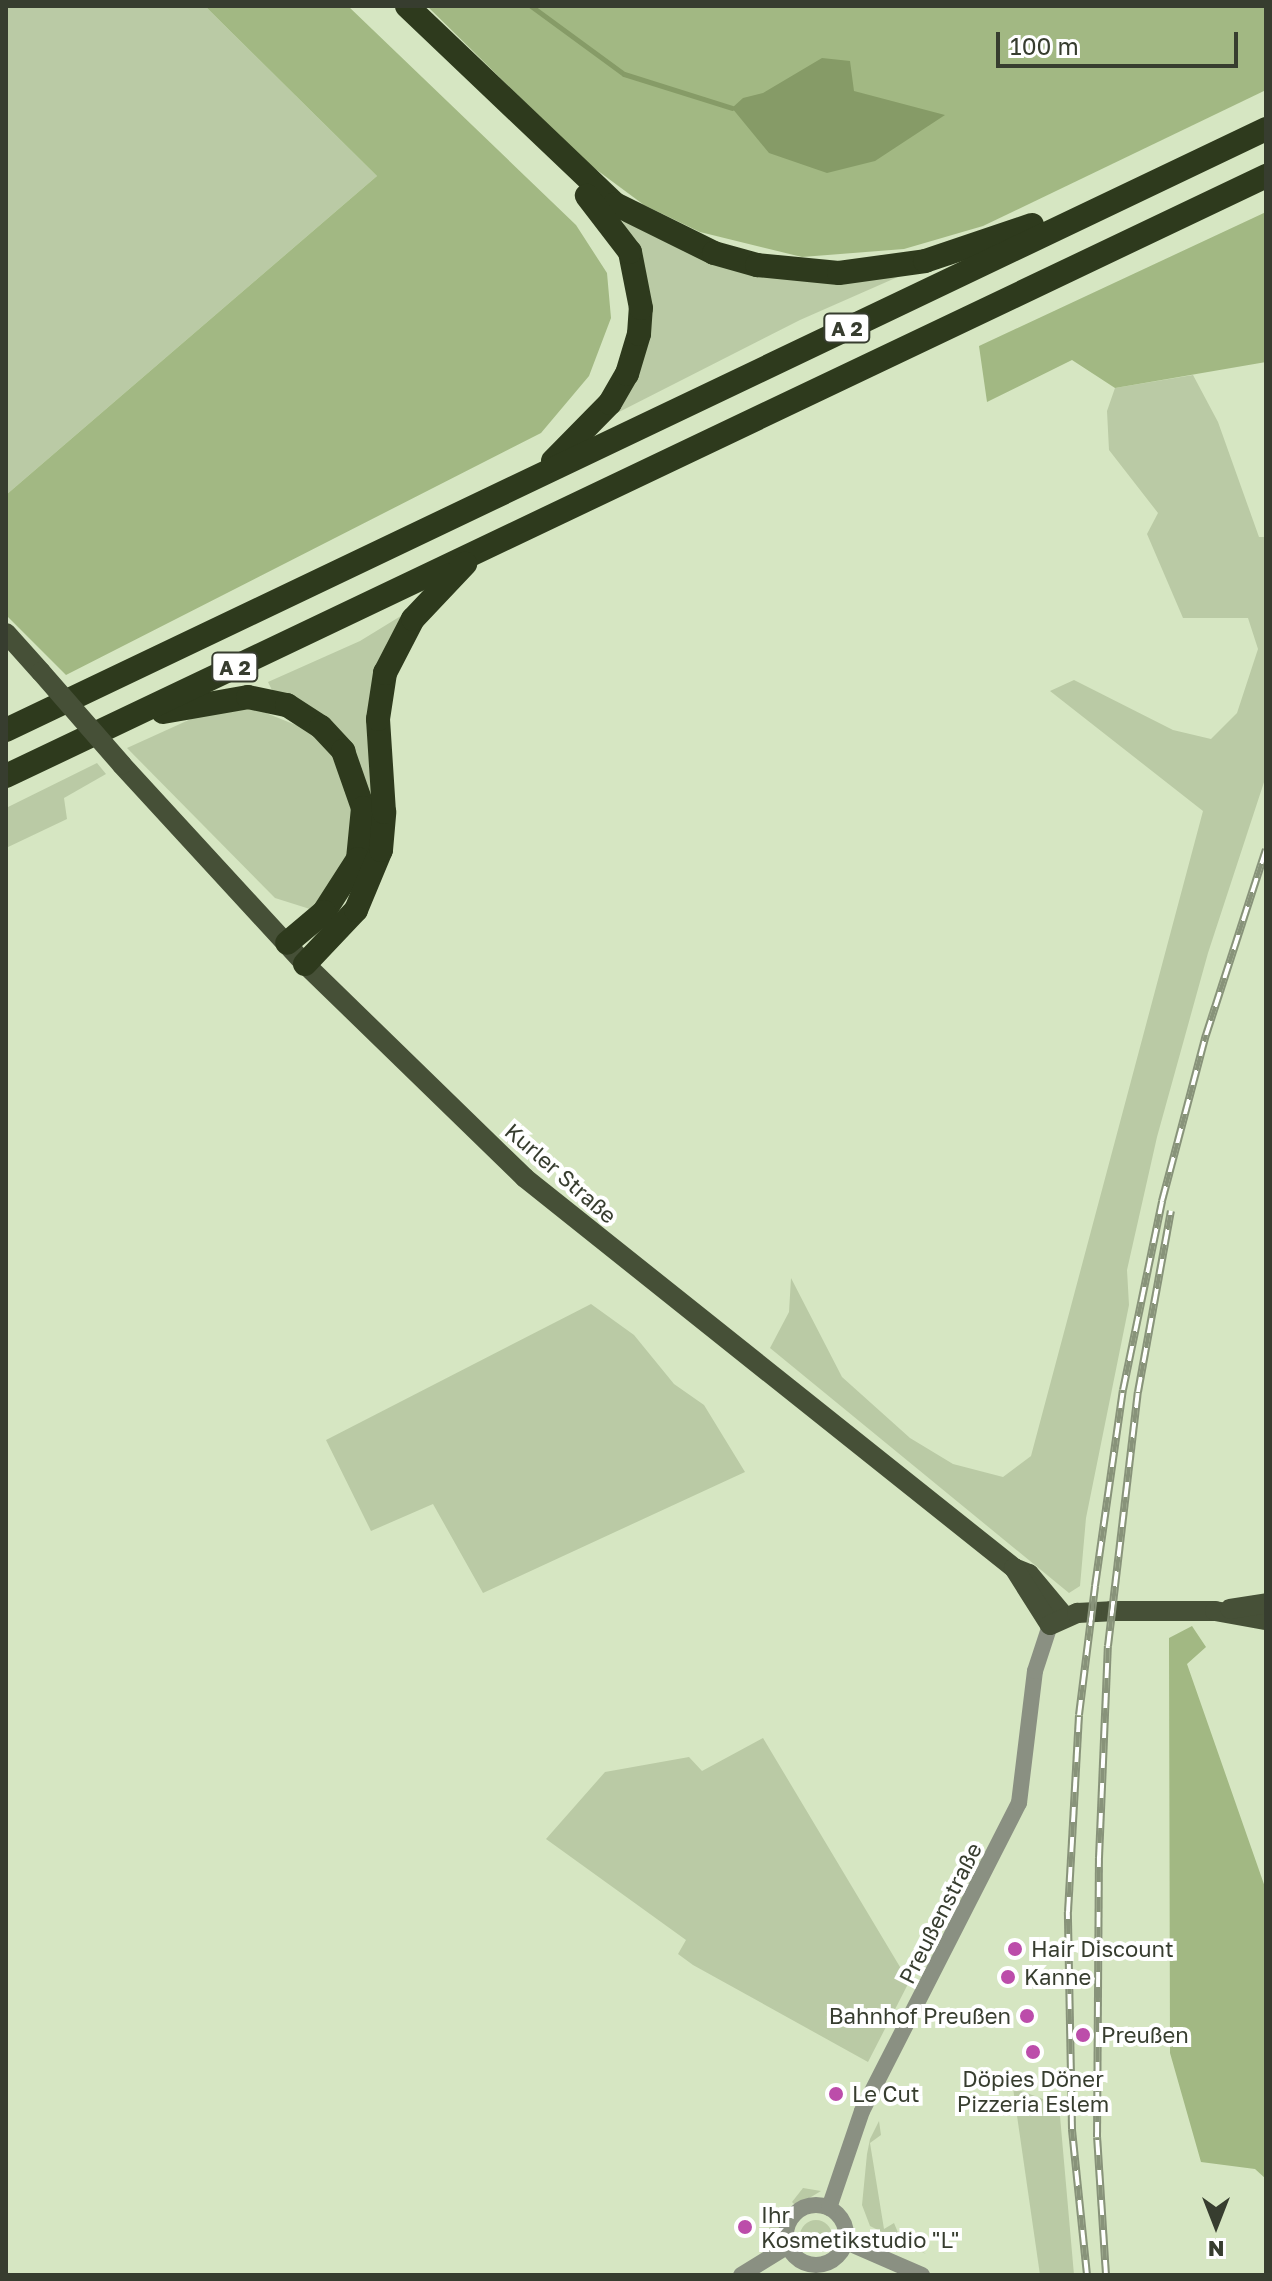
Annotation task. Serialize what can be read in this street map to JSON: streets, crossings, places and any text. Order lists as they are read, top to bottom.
{
  "streets": {
    "highway": ["A 2"],
    "main road": ["Kurler Straße"],
    "street": ["Preußenstraße"]
  },
  "crossings": [
    ["Kurler Straße", "Preußenstraße"]
  ],
  "places": [
    "Hair Discount",
    "Kanne",
    "Bahnhof Preußen",
    "Preußen",
    "Döpies Döner Pizzeria Eslem",
    "Le Cut",
    "Ihr Kosmetikstudio \"L\""
  ],
  "scale_bar": "100 m",
  "north": "bottom"
}
